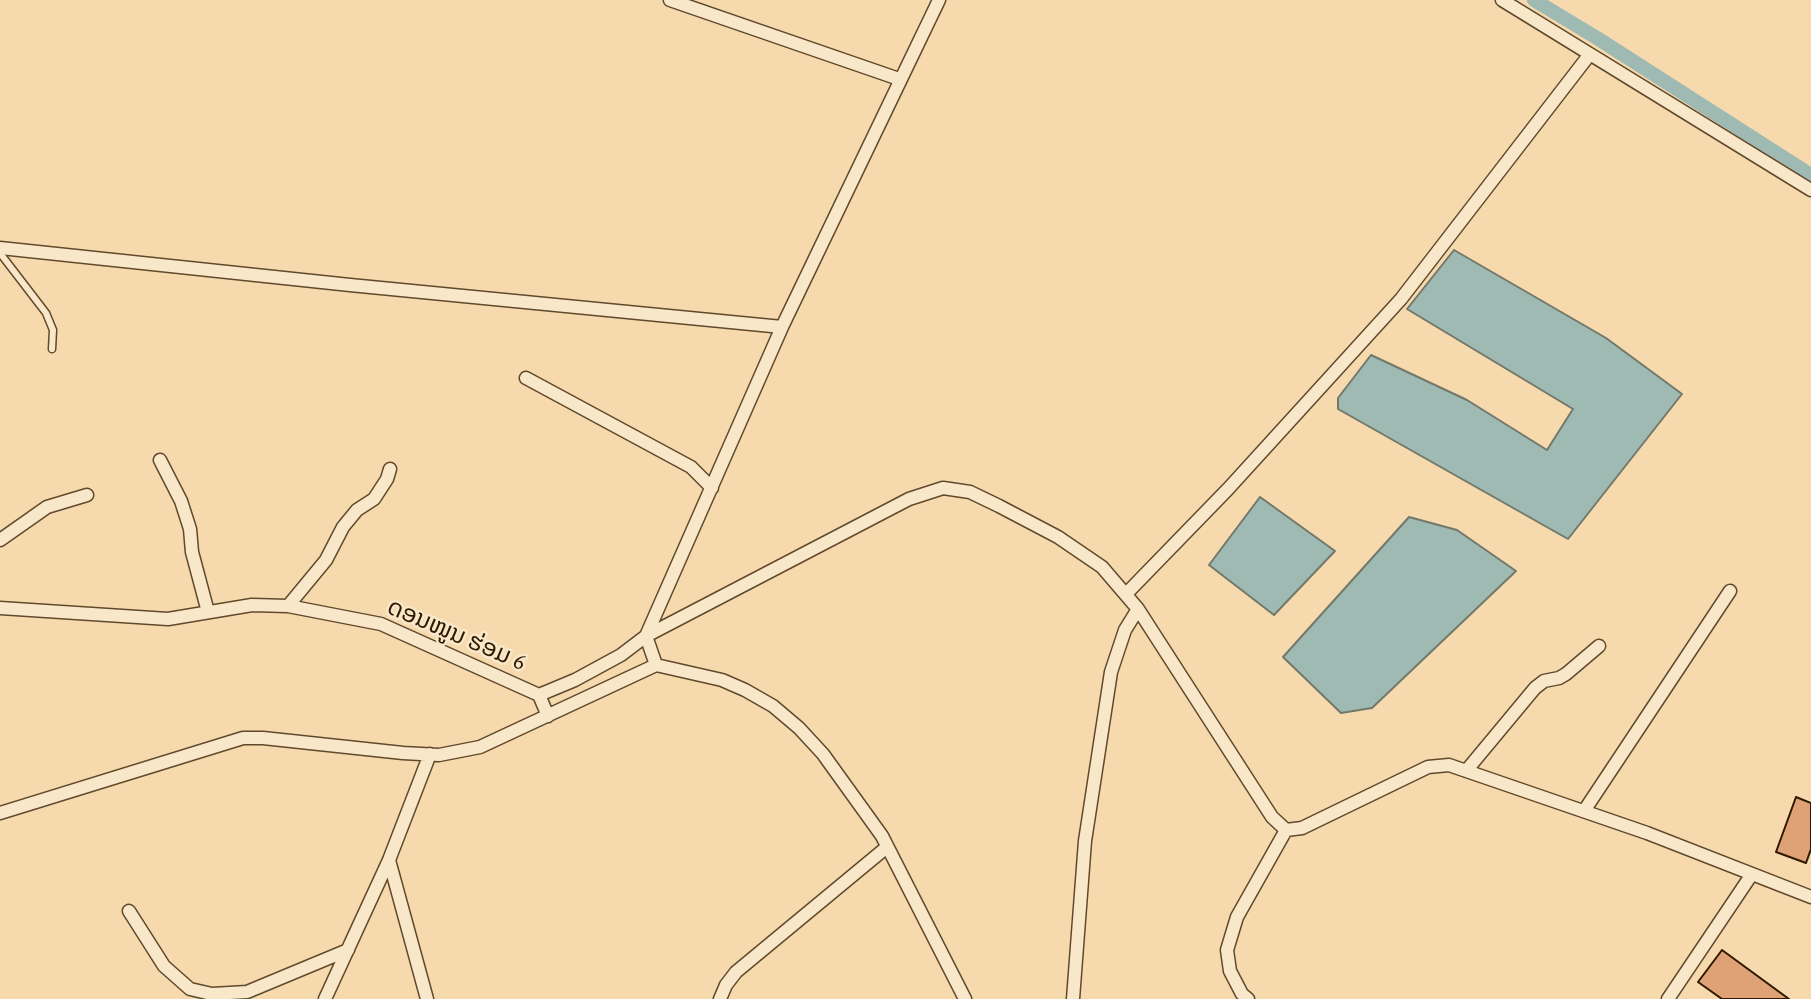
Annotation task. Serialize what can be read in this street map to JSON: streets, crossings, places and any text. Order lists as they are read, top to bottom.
{
  "streets": {
    "street": ["ດອນໜູນ ຮ່ອມ 6"]
  }
}
